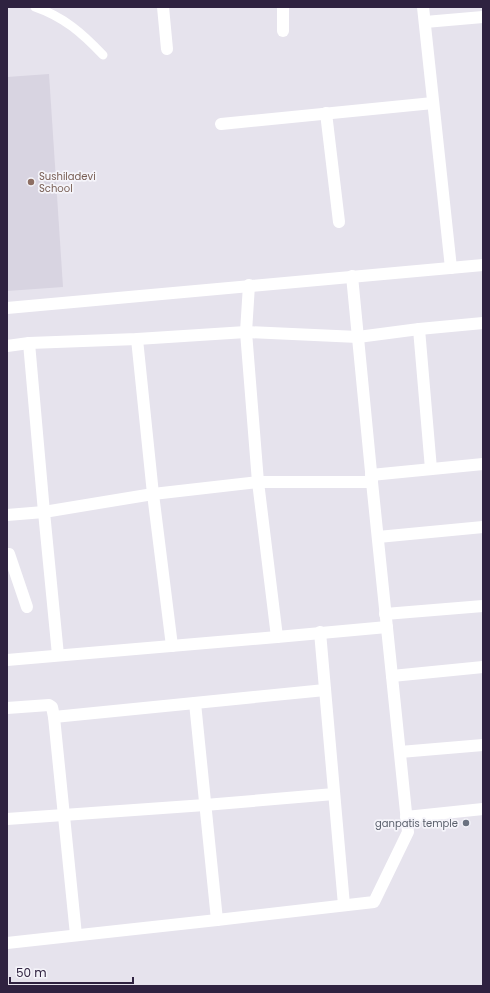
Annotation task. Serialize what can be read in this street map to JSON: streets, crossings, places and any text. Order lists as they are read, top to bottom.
{
  "places": ["Sushiladevi School", "ganpatis temple"],
  "scale_bar": "50 m"
}
